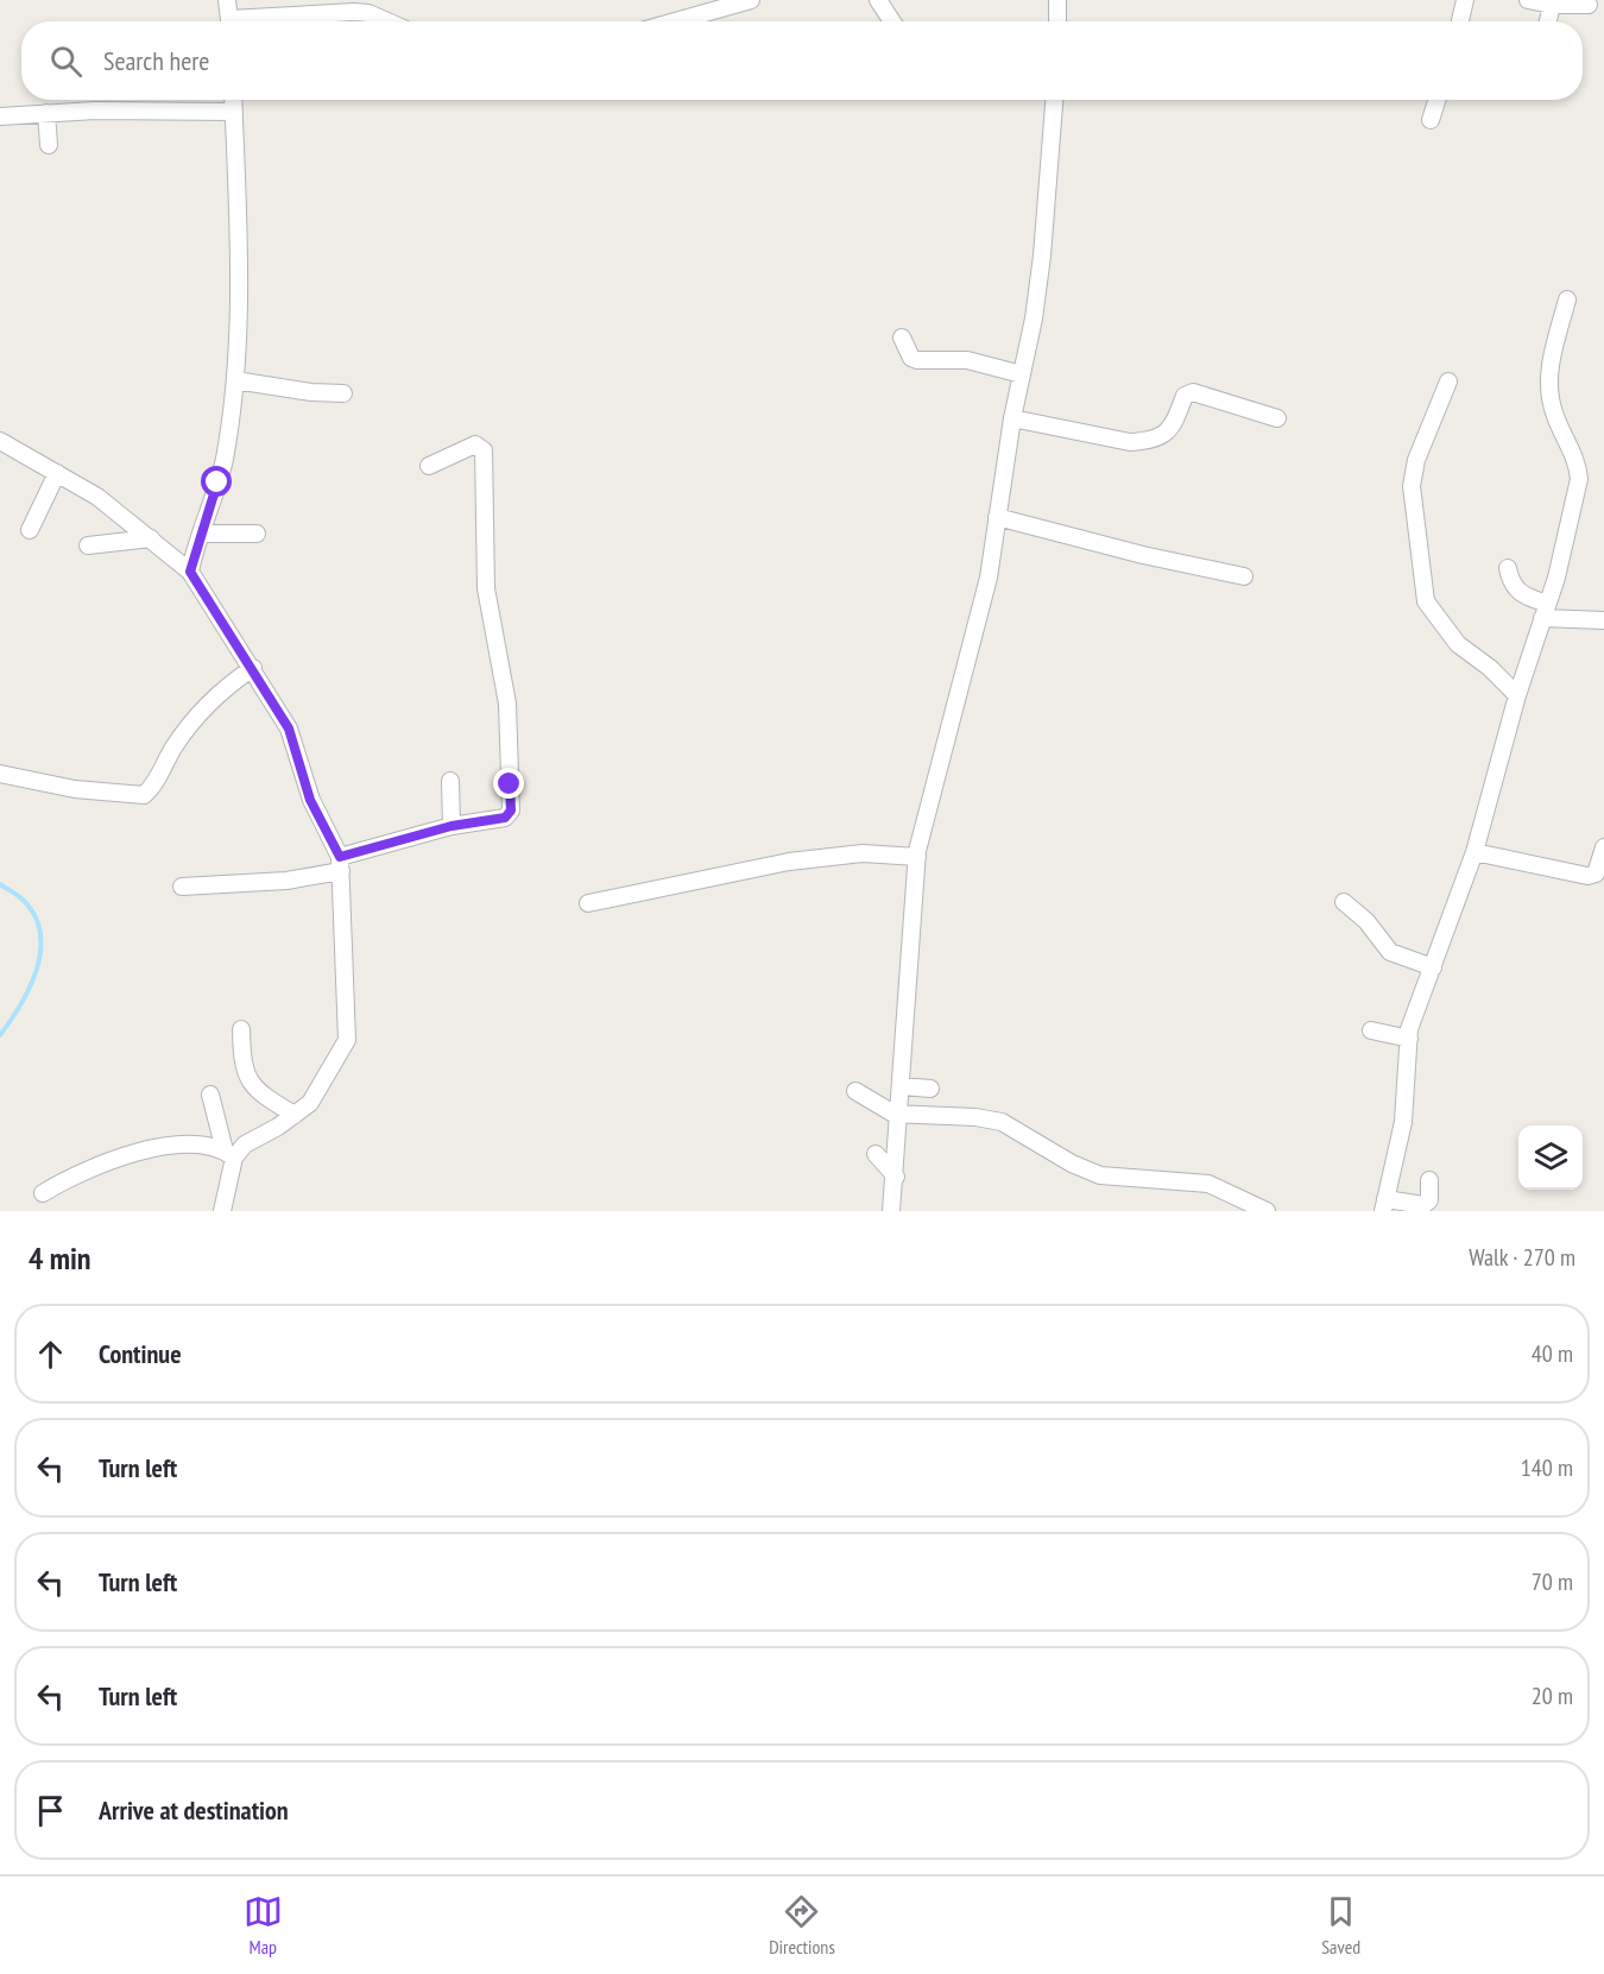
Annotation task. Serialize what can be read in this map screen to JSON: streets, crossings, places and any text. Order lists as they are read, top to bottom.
{
  "page": {
    "search": "Search here",
    "heading": ["4 min", "Walk · 270 m"],
    "list": [
      ["Continue", "40 m"],
      ["Turn left", "140 m"],
      ["Turn left", "70 m"],
      ["Turn left", "20 m"],
      "Arrive at destination"
    ],
    "nav": ["Map", "Directions", "Saved"]
  }
}
